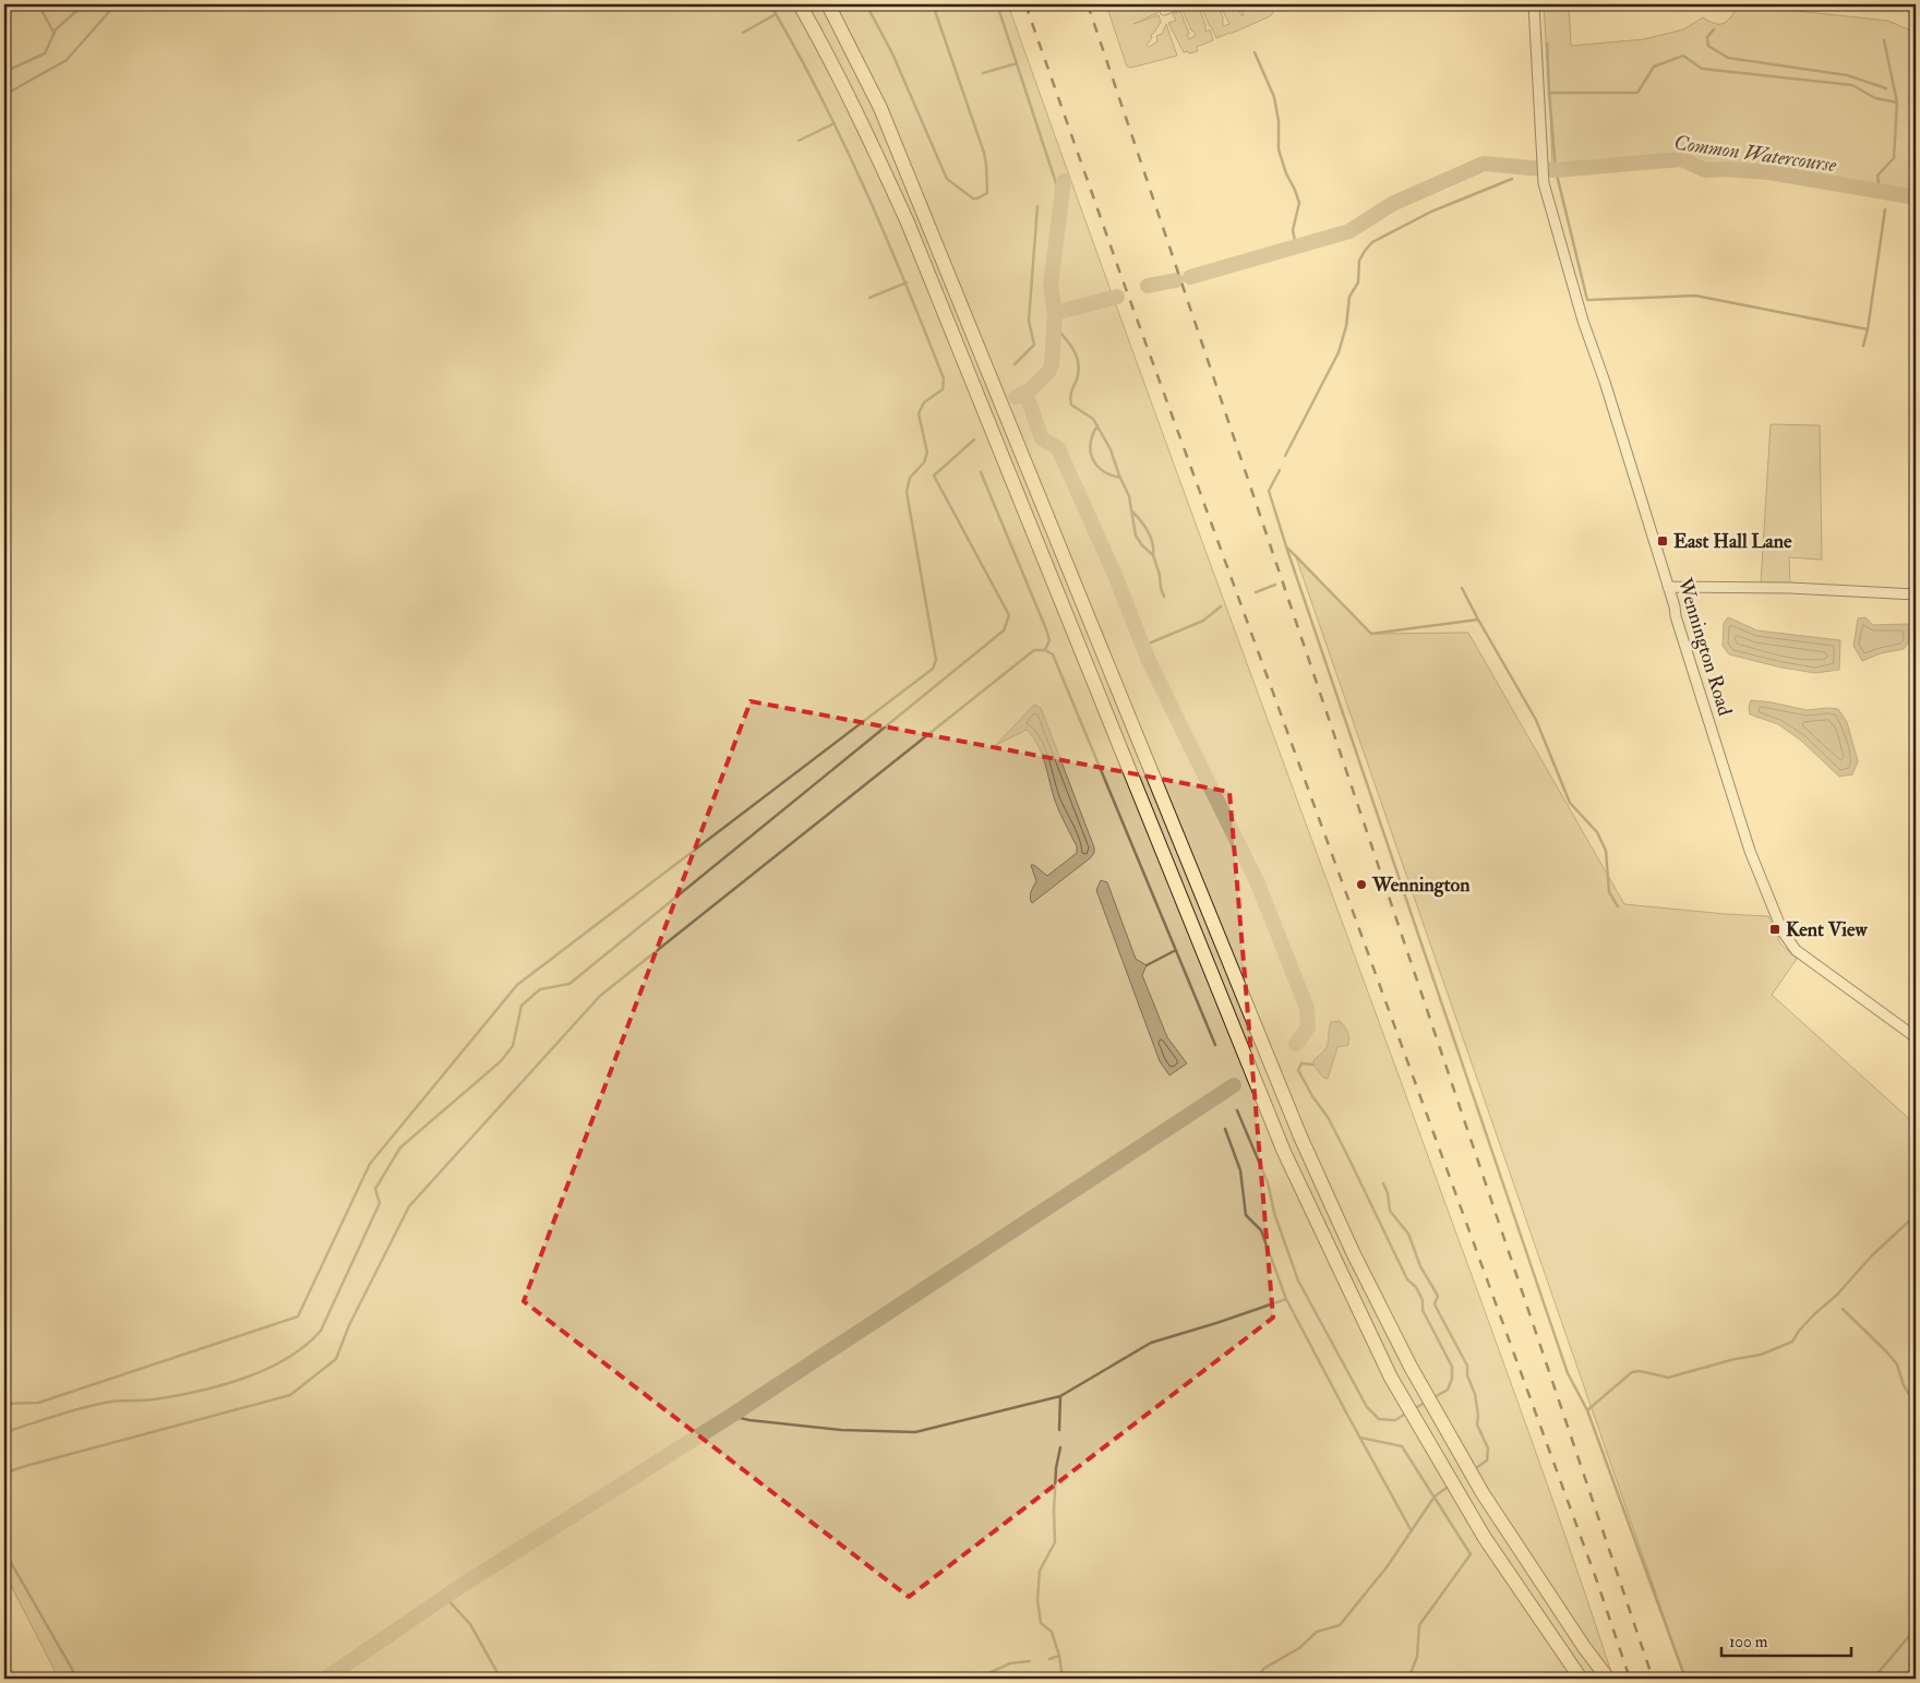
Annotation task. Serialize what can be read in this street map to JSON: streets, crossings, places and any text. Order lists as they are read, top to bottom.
{
  "streets": {
    "main road": ["Wennington Road"]
  },
  "water": ["Common Watercourse"],
  "places": {
    "transit": ["East Hall Lane", "Kent View"],
    "other": ["Wennington"]
  },
  "scale_bar": "100 m"
}
